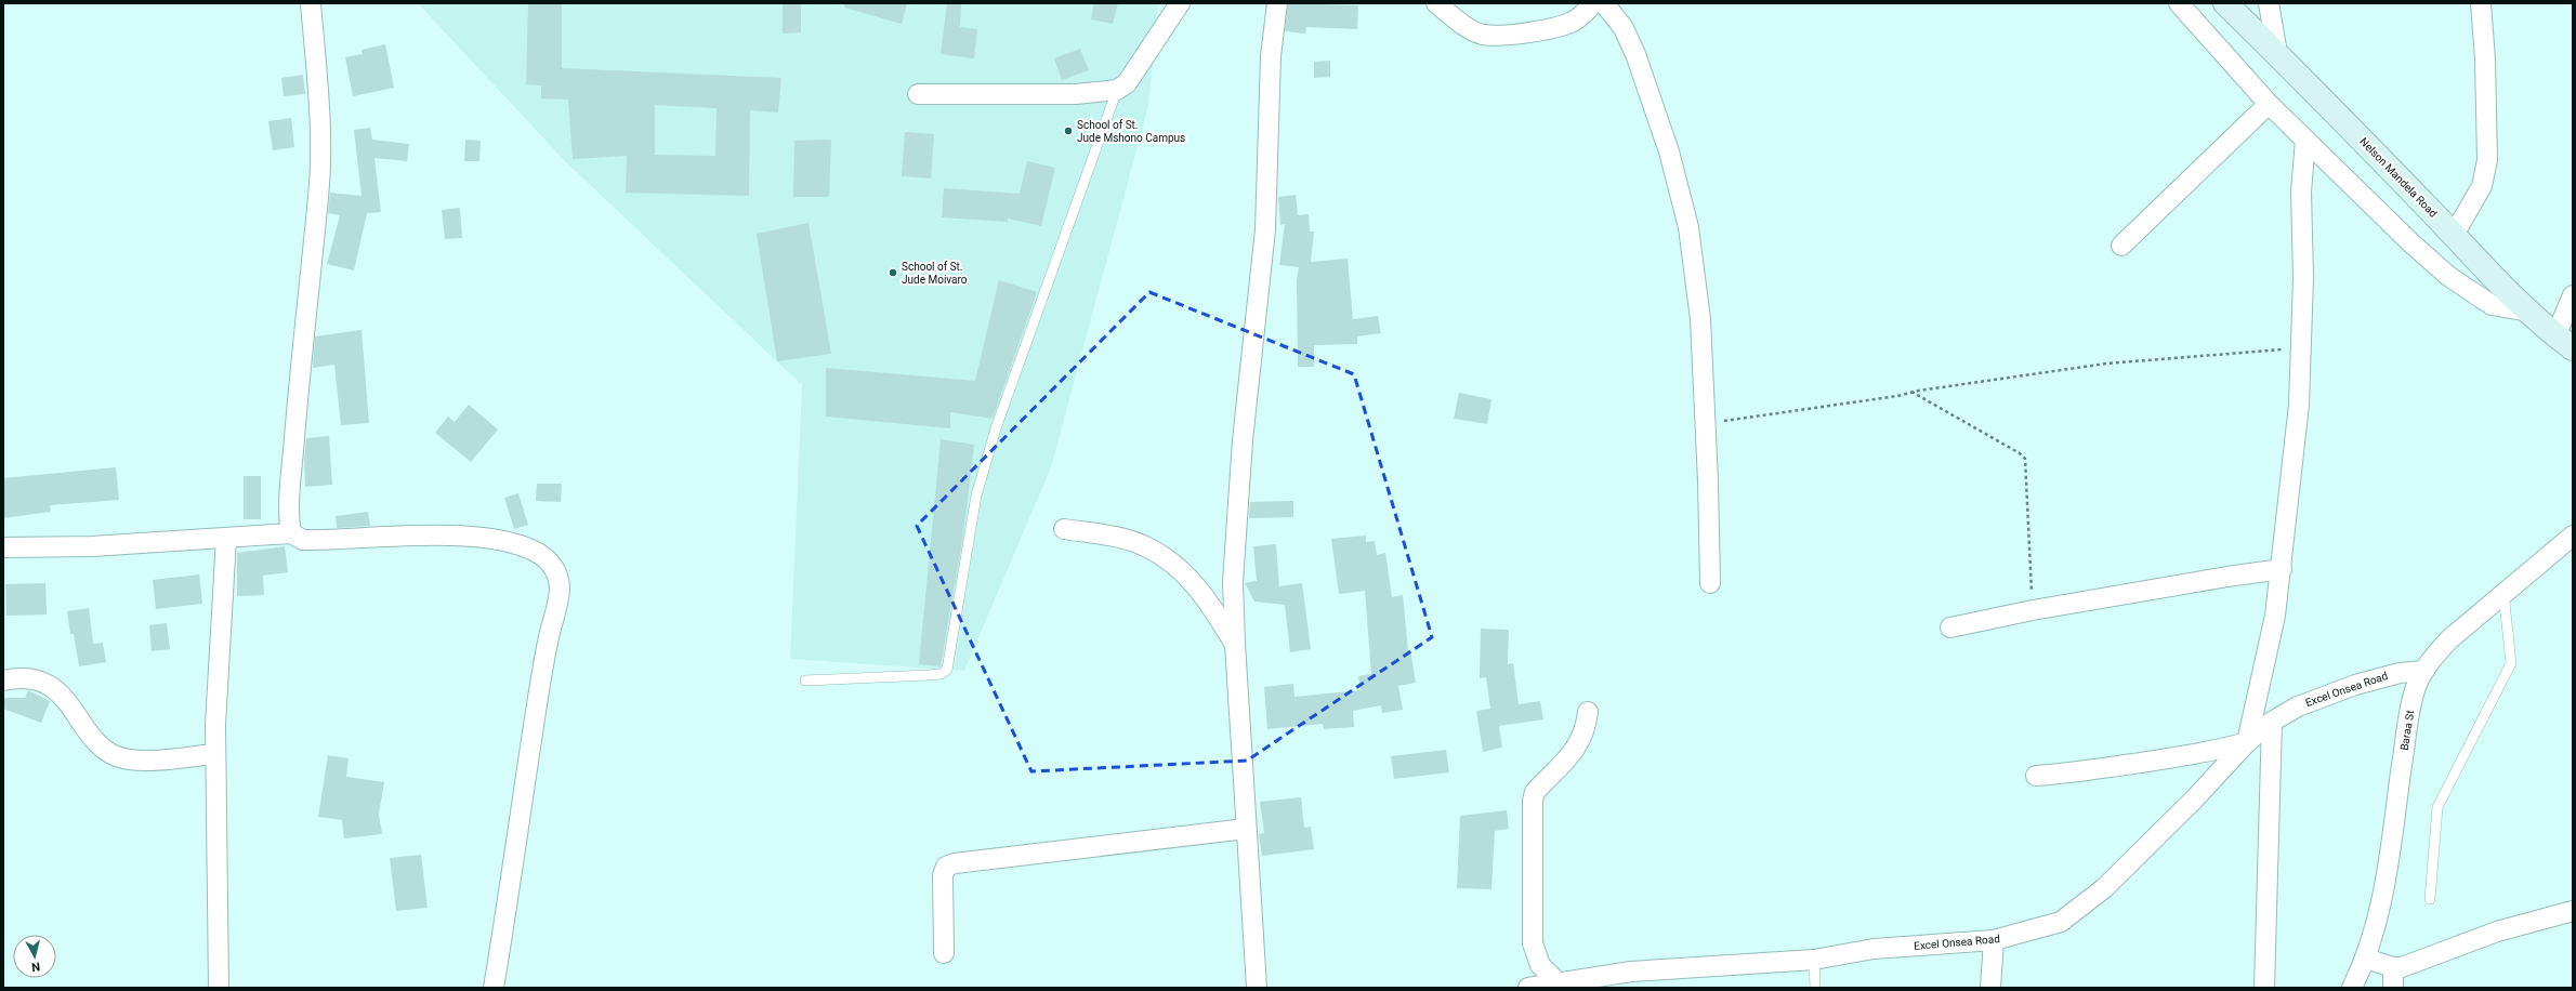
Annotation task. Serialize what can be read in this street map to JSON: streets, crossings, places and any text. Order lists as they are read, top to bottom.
{
  "streets": {
    "main road": ["Nelson Mandela Road"],
    "street": ["Excel Onsea Road", "Baraa St"]
  },
  "crossings": [
    ["Excel Onsea Road", "Baraa St"]
  ],
  "places": ["School of St. Jude Mshono Campus", "School of St. Jude Moivaro"],
  "north": "bottom"
}
